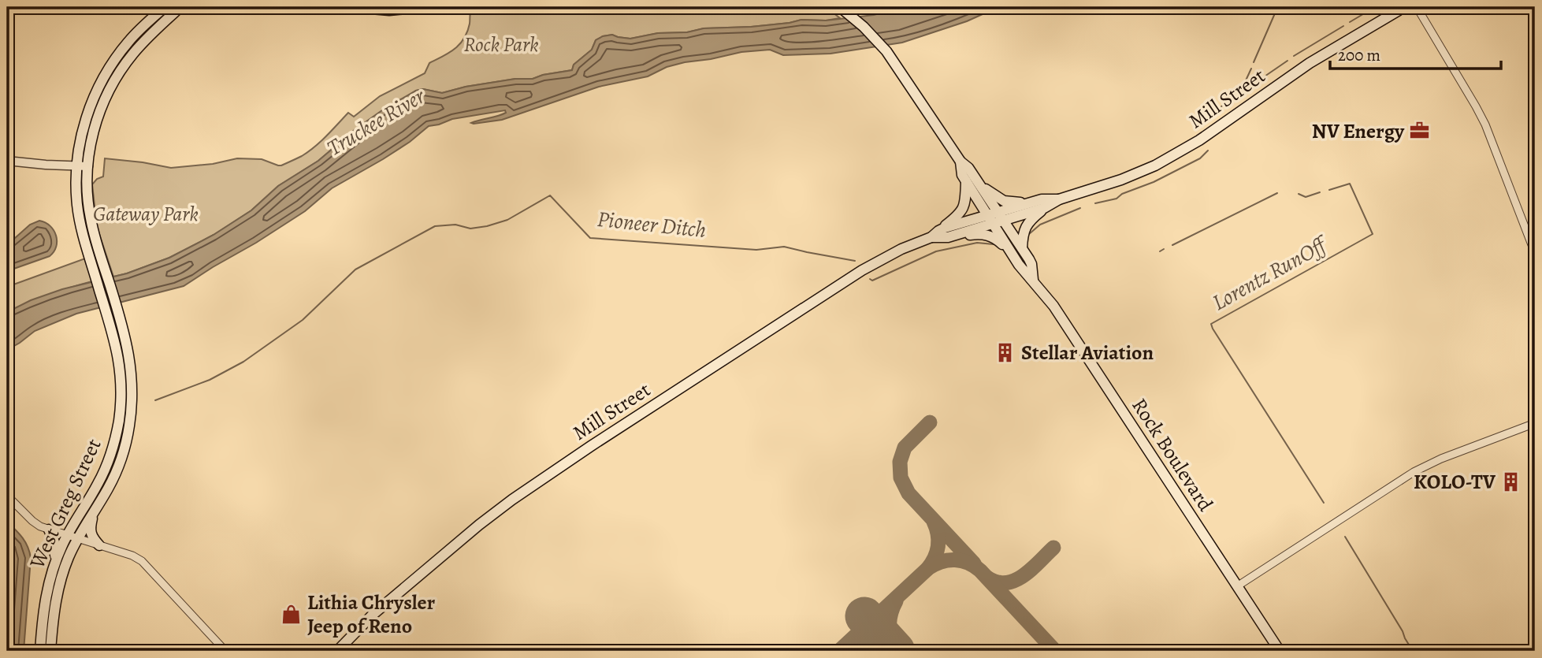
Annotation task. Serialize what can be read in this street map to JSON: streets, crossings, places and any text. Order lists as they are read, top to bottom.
{
  "streets": {
    "main road": ["Mill Street", "Rock Boulevard", "West Greg Street"]
  },
  "crossings": [
    ["Mill Street", "Rock Boulevard"]
  ],
  "water": ["Truckee River", "Pioneer Ditch", "Lorentz RunOff"],
  "parks": ["Rock Park", "Gateway Park"],
  "places": {
    "office": ["NV Energy"],
    "building": ["Stellar Aviation", "KOLO-TV"],
    "shop": ["Lithia Chrysler Jeep of Reno"]
  },
  "scale_bar": "200 m"
}
